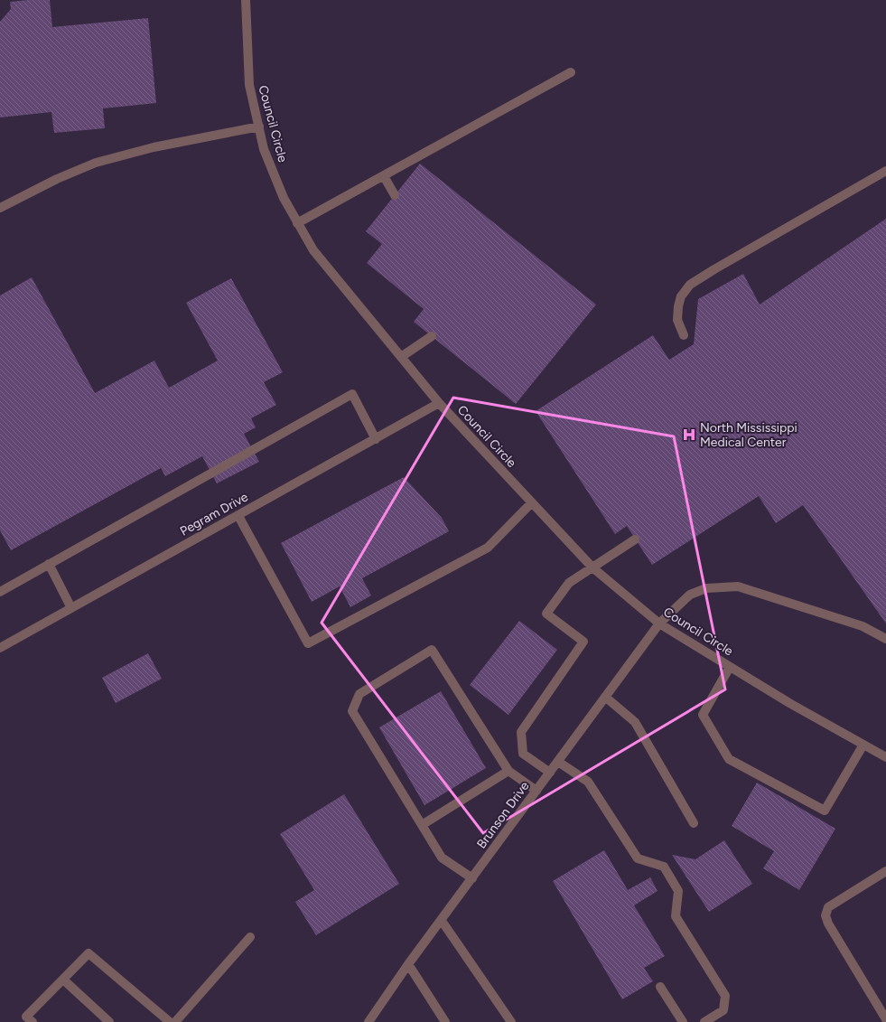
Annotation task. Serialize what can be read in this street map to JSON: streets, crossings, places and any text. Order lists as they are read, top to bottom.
{
  "streets": {
    "street": ["Council Circle", "Pegram Drive", "Brunson Drive"]
  },
  "crossings": [
    ["Council Circle", "Pegram Drive"],
    ["Council Circle", "Brunson Drive"]
  ],
  "places": {
    "hospital": ["North Mississippi Medical Center"]
  }
}
